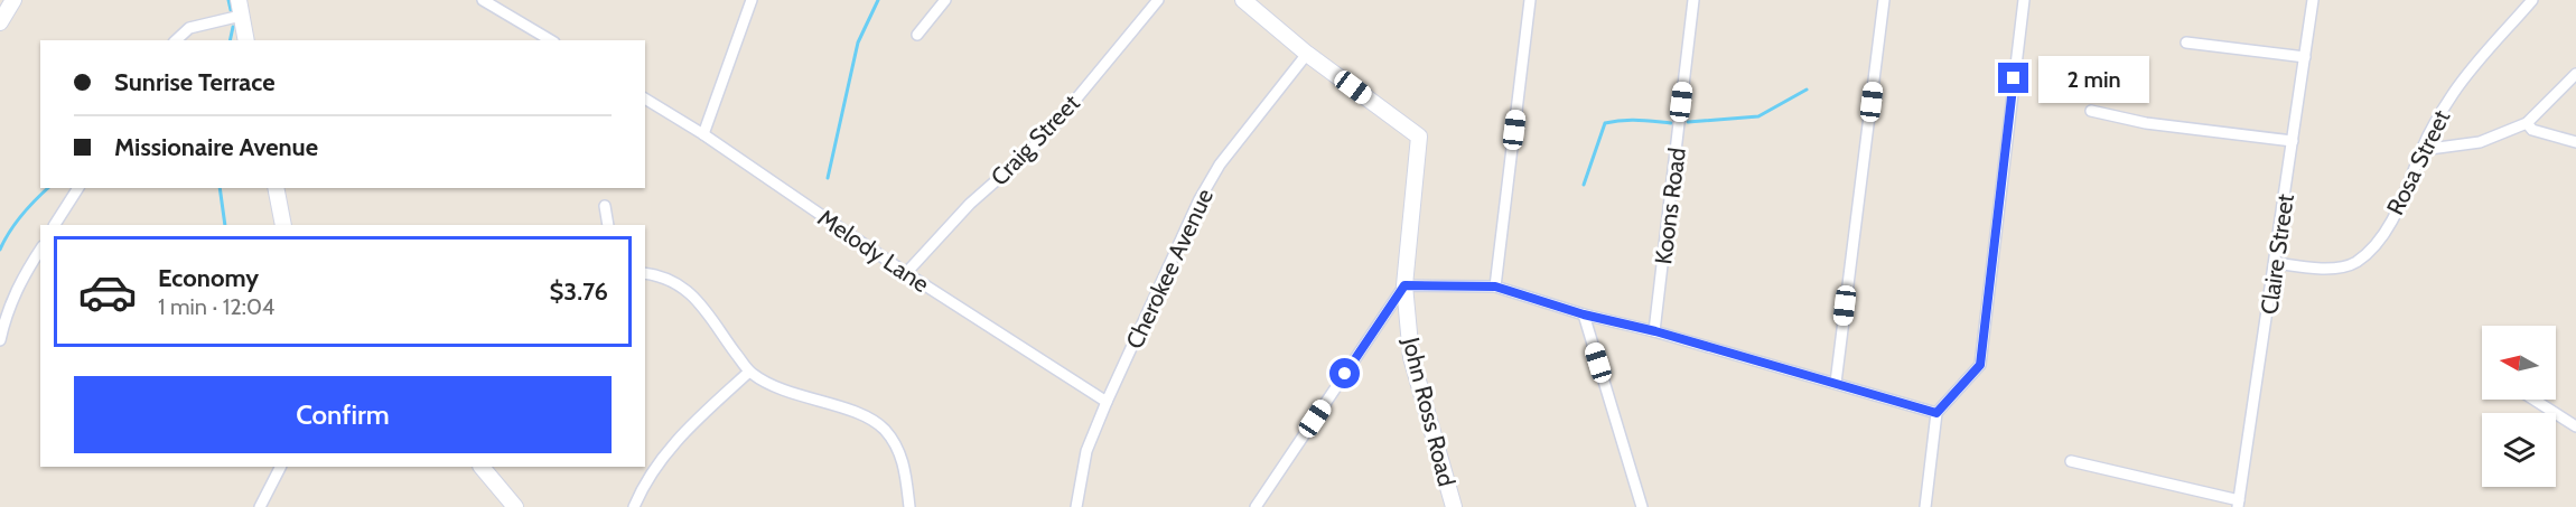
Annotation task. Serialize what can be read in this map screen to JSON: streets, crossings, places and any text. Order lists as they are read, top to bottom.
{
  "streets": {
    "street": [
      "Craig Street",
      "Rosa Street",
      "Koons Road",
      "Melody Lane",
      "Claire Street",
      "Cherokee Avenue",
      "John Ross Road"
    ]
  },
  "crossings": [
    ["Craig Street", "Melody Lane"],
    ["Rosa Street", "Claire Street"],
    ["Melody Lane", "Cherokee Avenue"],
    ["Cherokee Avenue", "John Ross Road"]
  ],
  "north": "left",
  "page": {
    "banner": ["Sunrise Terrace", "Missionaire Avenue"],
    "bubble": "2 min",
    "list": [
      {
        "name": "Economy",
        "note": "1 min · 12:04",
        "value": "$3.76"
      }
    ],
    "buttons": "Confirm"
  }
}
